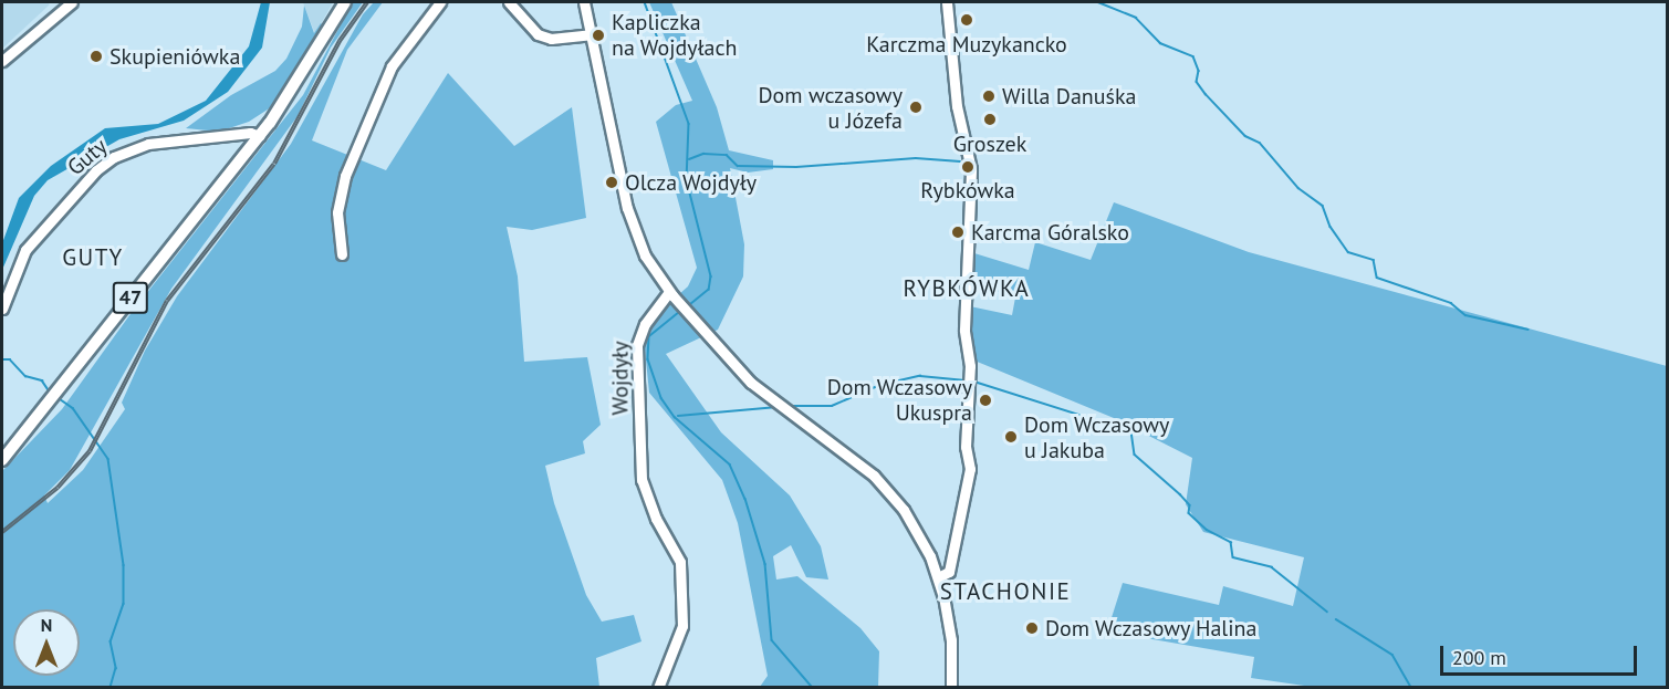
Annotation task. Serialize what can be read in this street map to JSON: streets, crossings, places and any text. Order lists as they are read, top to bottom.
{
  "streets": {
    "main road": ["47"],
    "street": ["Guty", "Wojdyły"]
  },
  "crossings": [
    ["Guty", "47"]
  ],
  "districts": ["GUTY", "RYBKÓWKA", "STACHONIE"],
  "places": [
    "Karczma Muzykancko",
    "Kapliczka na Wojdyłach",
    "Skupieniówka",
    "Willa Danuśka",
    "Dom wczasowy u Józefa",
    "Groszek",
    "Rybkówka",
    "Olcza Wojdyły",
    "Karcma Góralsko",
    "Dom Wczasowy Ukuspra",
    "Dom Wczasowy u Jakuba",
    "Dom Wczasowy Halina"
  ],
  "scale_bar": "200 m",
  "north": "top"
}
